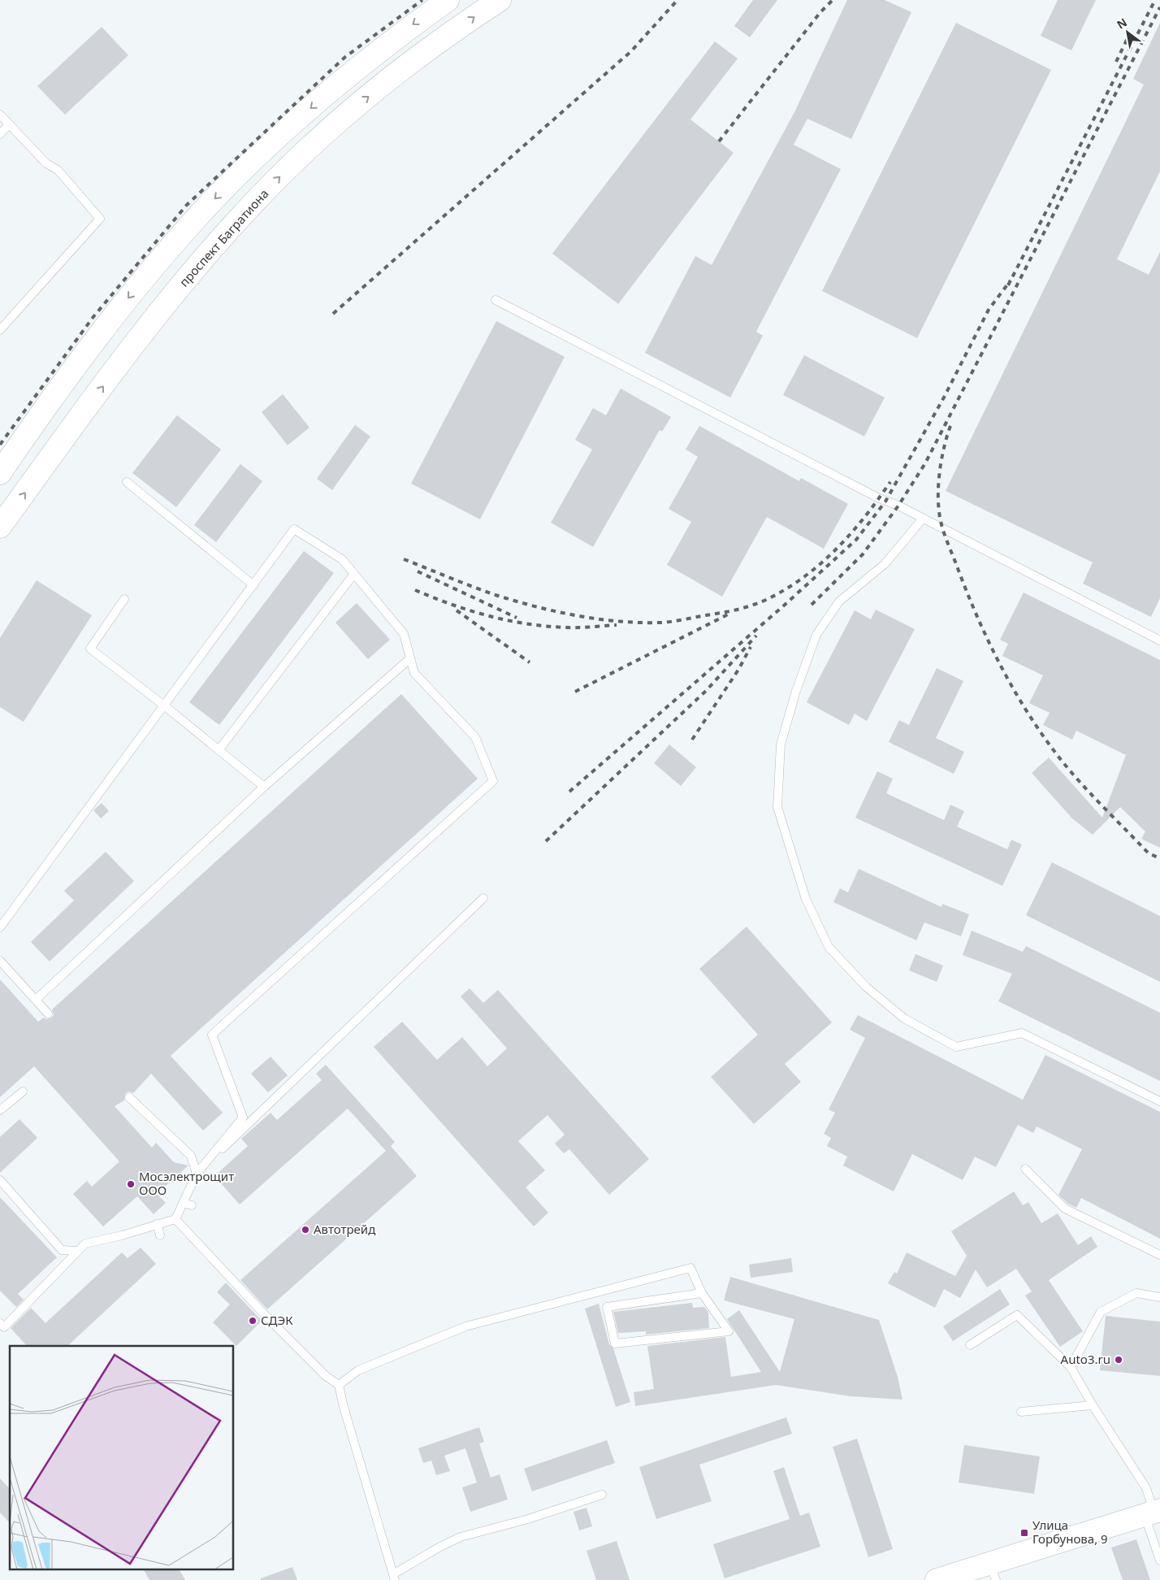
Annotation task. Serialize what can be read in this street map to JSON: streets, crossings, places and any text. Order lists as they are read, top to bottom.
{
  "streets": {
    "main road": ["проспект Багратиона"]
  },
  "places": {
    "other": [
      "Мосэлектрощит ООО",
      "Автотрейд",
      "СДЭК",
      "Auto3.ru"
    ],
    "transit": ["Улица Горбунова, 9"]
  },
  "north": "top left"
}
